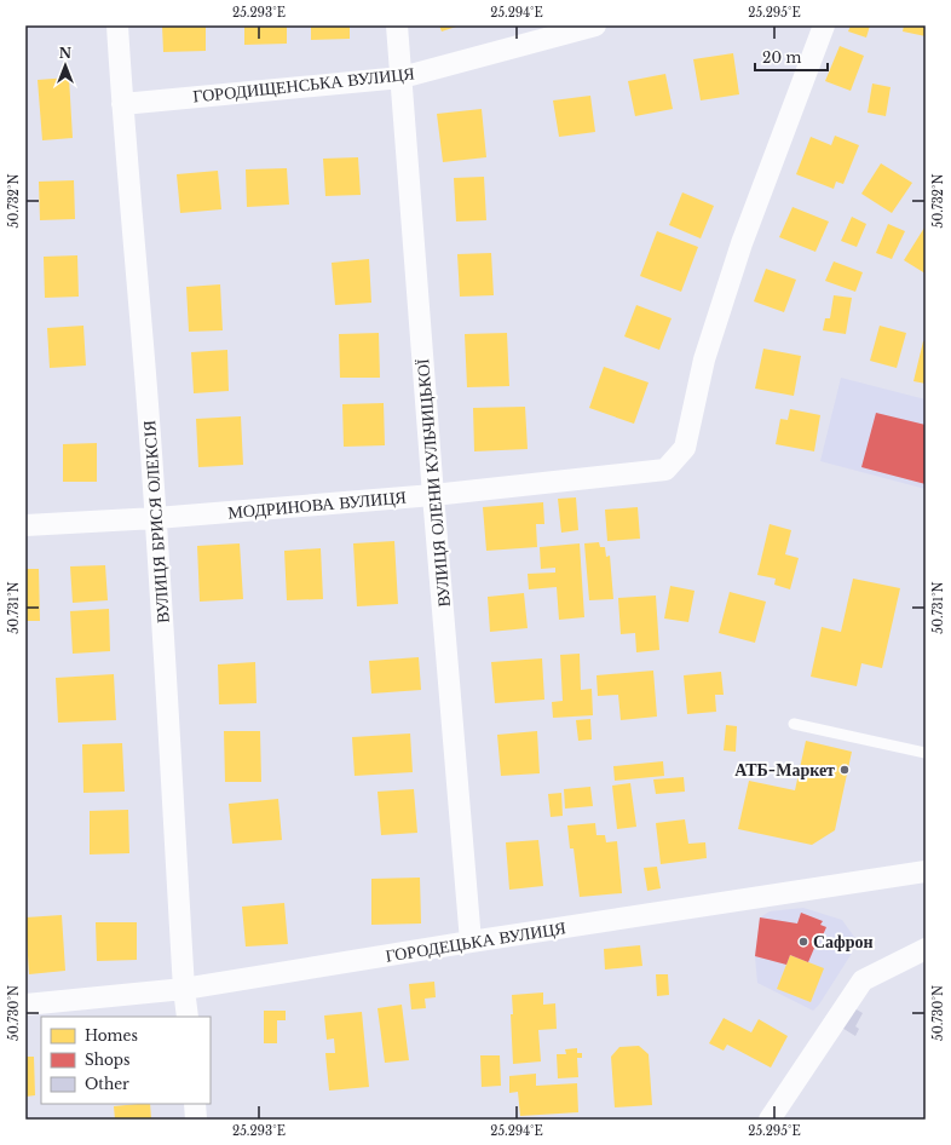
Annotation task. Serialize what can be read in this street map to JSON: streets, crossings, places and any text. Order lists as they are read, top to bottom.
{
  "streets": {
    "street": [
      "ГОРОДИЩЕНСЬКА ВУЛИЦЯ",
      "ВУЛИЦЯ ОЛЕНИ КУЛЬЧИЦЬКОЇ",
      "МОДРИНОВА ВУЛИЦЯ",
      "ВУЛИЦЯ БРИСЯ ОЛЕКСІЯ",
      "ГОРОДЕЦЬКА ВУЛИЦЯ"
    ]
  },
  "crossings": [
    ["ГОРОДИЩЕНСЬКА ВУЛИЦЯ", "ВУЛИЦЯ ОЛЕНИ КУЛЬЧИЦЬКОЇ"],
    ["ГОРОДИЩЕНСЬКА ВУЛИЦЯ", "ВУЛИЦЯ БРИСЯ ОЛЕКСІЯ"],
    ["ВУЛИЦЯ ОЛЕНИ КУЛЬЧИЦЬКОЇ", "МОДРИНОВА ВУЛИЦЯ"],
    ["ВУЛИЦЯ ОЛЕНИ КУЛЬЧИЦЬКОЇ", "ГОРОДЕЦЬКА ВУЛИЦЯ"],
    ["МОДРИНОВА ВУЛИЦЯ", "ВУЛИЦЯ БРИСЯ ОЛЕКСІЯ"],
    ["ВУЛИЦЯ БРИСЯ ОЛЕКСІЯ", "ГОРОДЕЦЬКА ВУЛИЦЯ"]
  ],
  "places": ["АТБ-Маркет", "Сафрон"],
  "legend": ["Homes", "Shops", "Other"],
  "scale_bar": "20 m",
  "north": "top",
  "coordinates": [
    "25.293°E",
    "25.294°E",
    "25.295°E",
    "50.732°N",
    "50.731°N",
    "50.730°N"
  ]
}
